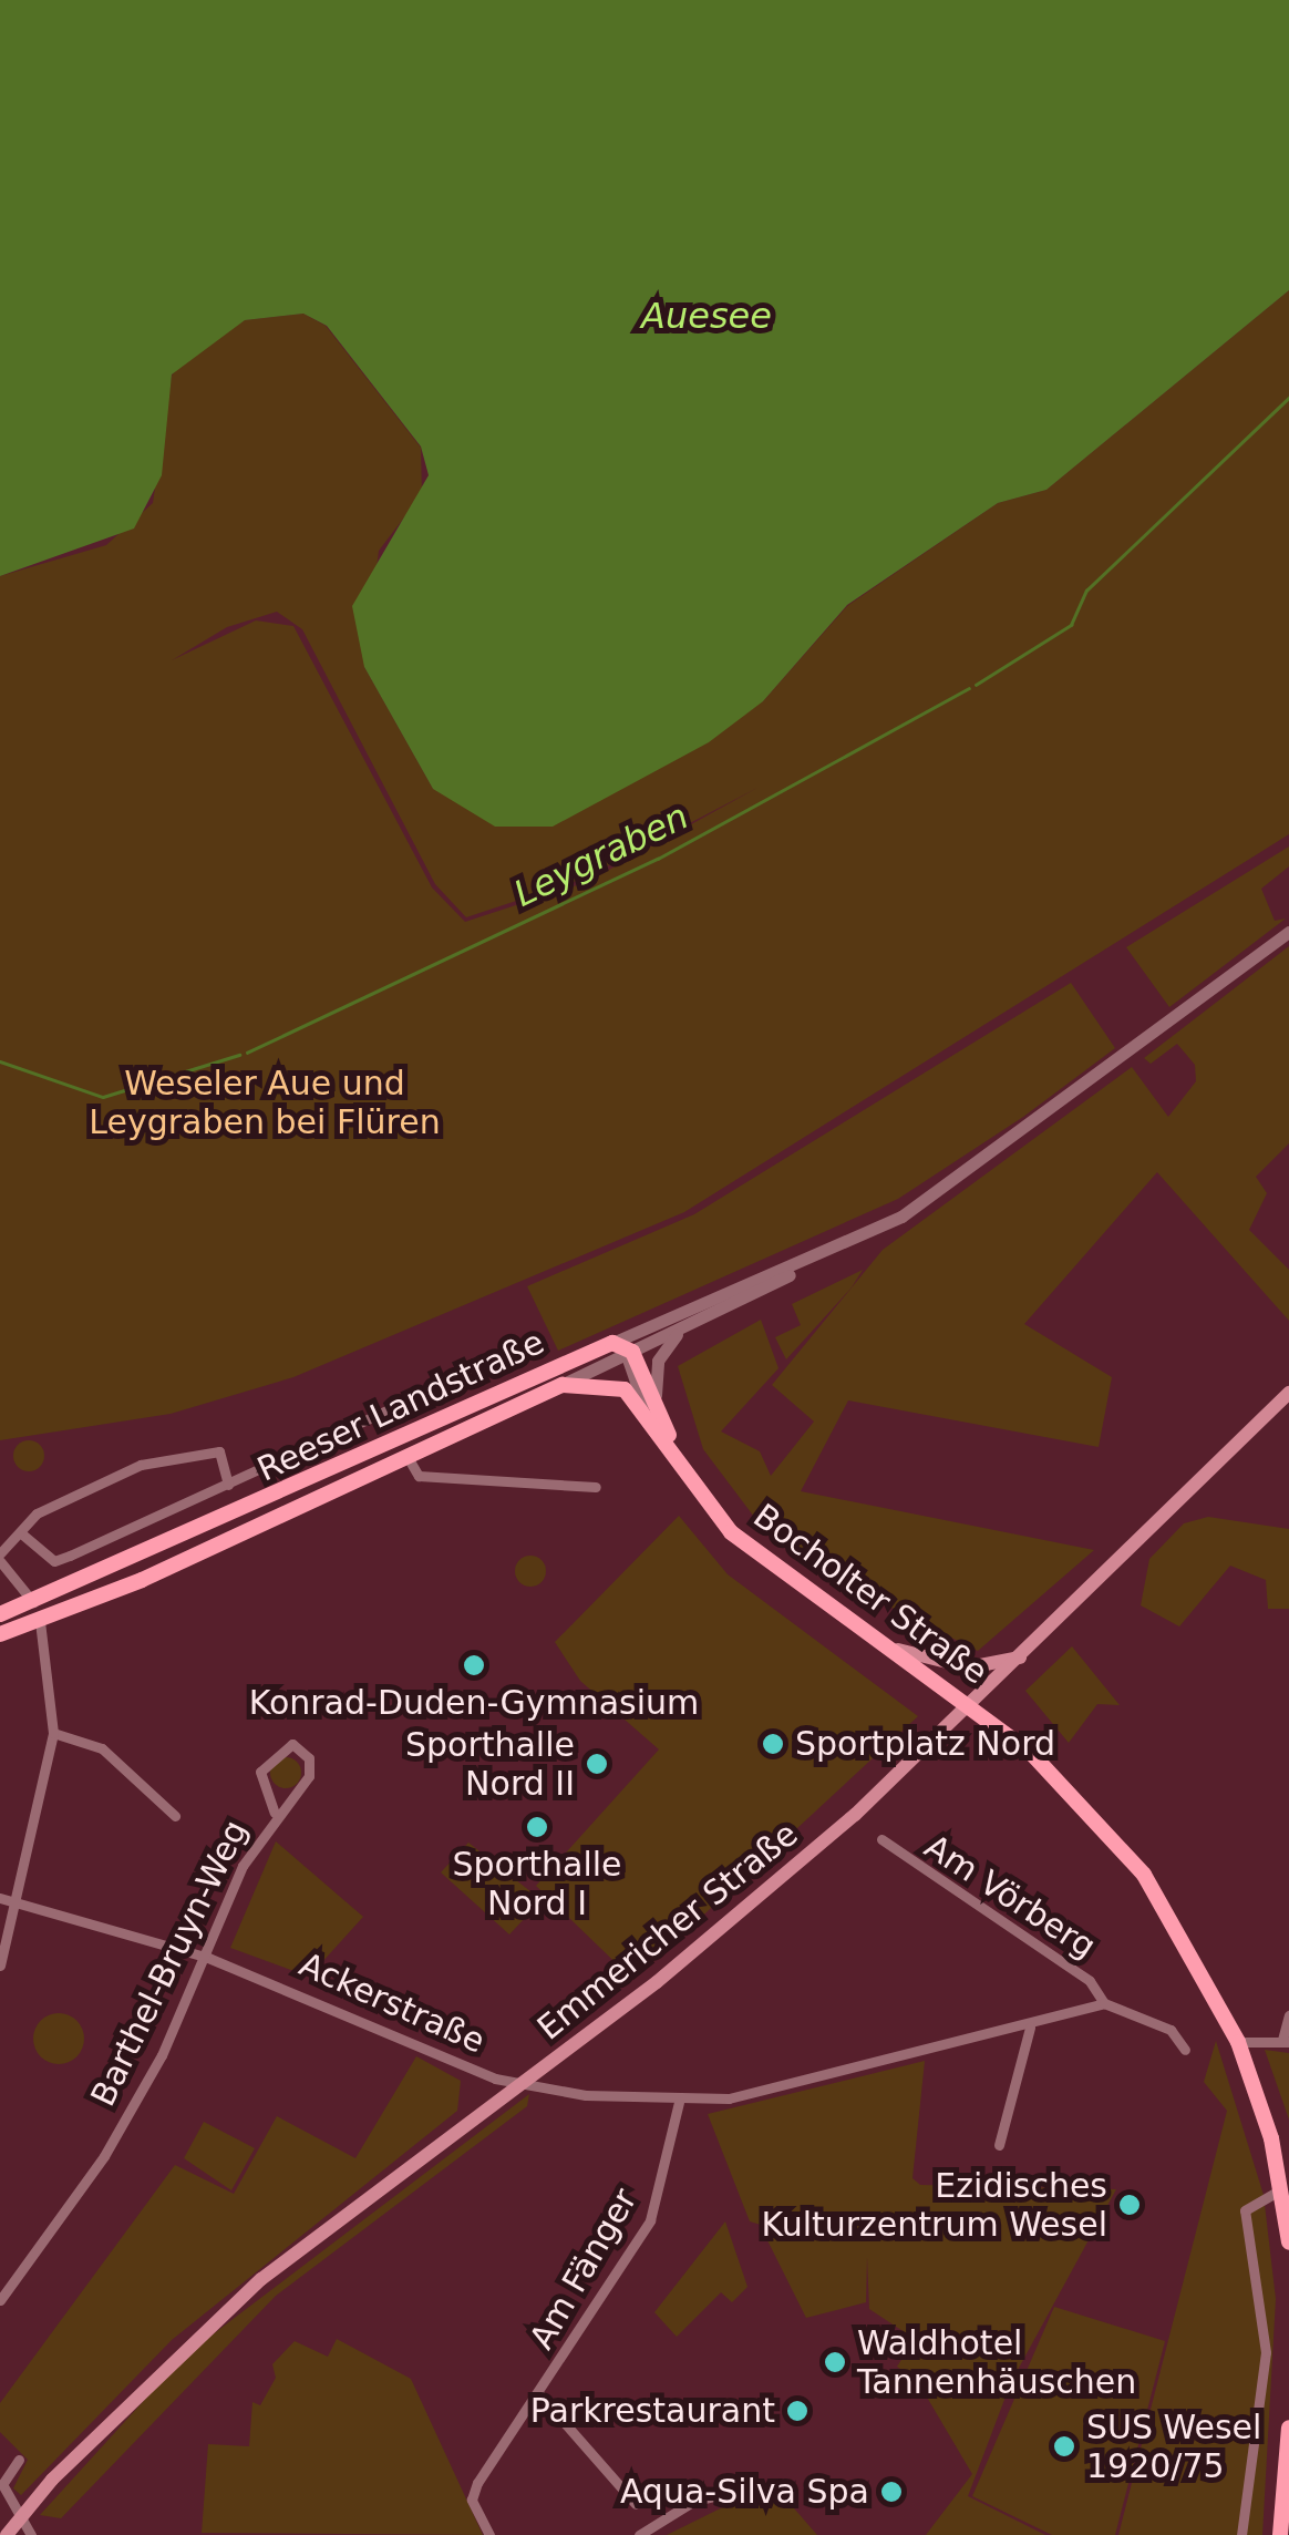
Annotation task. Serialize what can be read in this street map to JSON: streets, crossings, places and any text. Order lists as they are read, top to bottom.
{
  "streets": {
    "main road": ["Reeser Landstraße", "Bocholter Straße", "Emmericher Straße"],
    "street": [
      "Am Vörberg",
      "Barthel-Bruyn-Weg",
      "Ackerstraße",
      "Am Fänger"
    ]
  },
  "crossings": [
    ["Reeser Landstraße", "Bocholter Straße"],
    ["Bocholter Straße", "Emmericher Straße"],
    ["Am Vörberg", "Ackerstraße"],
    ["Emmericher Straße", "Ackerstraße"],
    ["Barthel-Bruyn-Weg", "Ackerstraße"],
    ["Ackerstraße", "Am Fänger"]
  ],
  "water": ["Auesee", "Leygraben"],
  "parks": ["Weseler Aue und Leygraben bei Flüren"],
  "places": [
    "Konrad-Duden-Gymnasium",
    "Sportplatz Nord",
    "Sporthalle Nord II",
    "Sporthalle Nord I",
    "Ezidisches Kulturzentrum Wesel",
    "Waldhotel Tannenhäuschen",
    "Parkrestaurant",
    "SUS Wesel 1920/75",
    "Aqua-Silva Spa"
  ]
}
